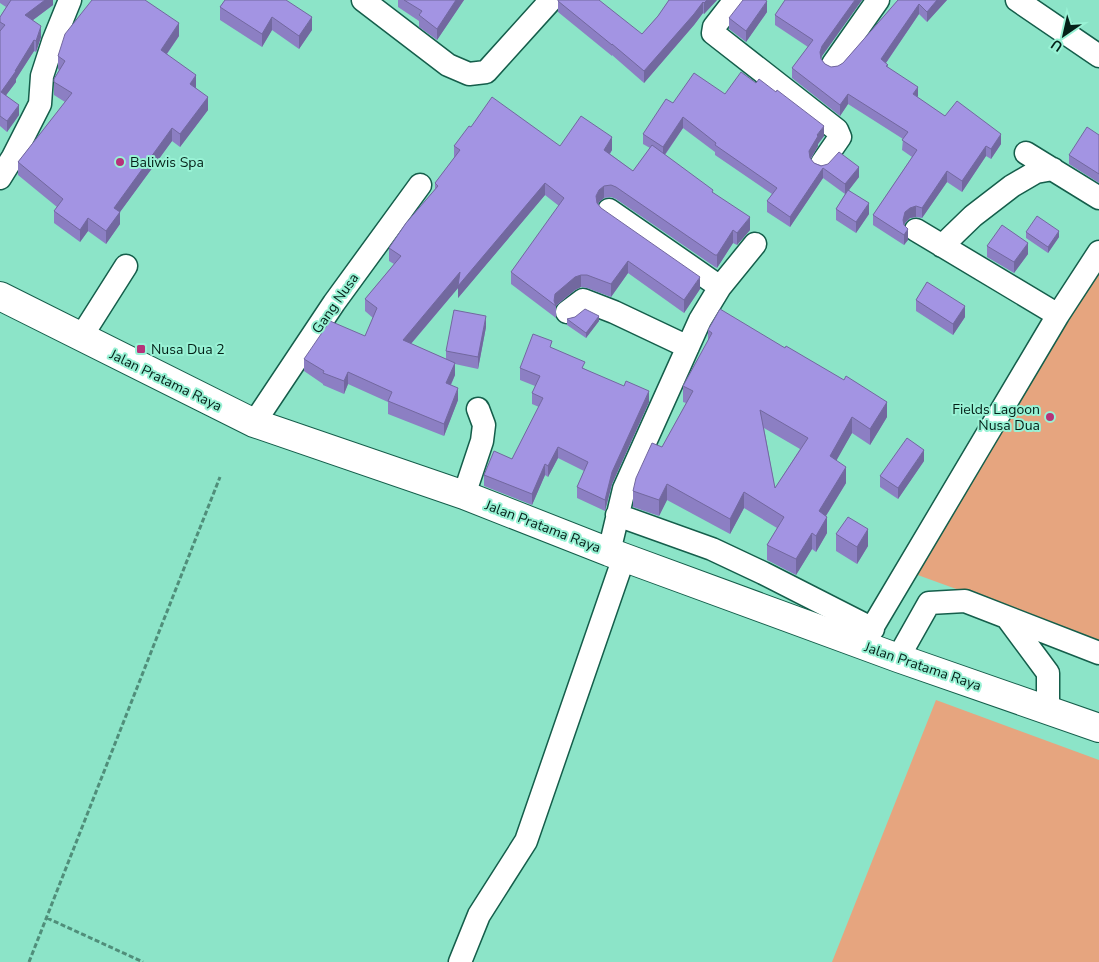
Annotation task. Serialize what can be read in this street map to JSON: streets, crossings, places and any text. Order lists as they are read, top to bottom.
{
  "streets": {
    "main road": ["Jalan Pratama Raya"],
    "street": ["Gang Nusa"]
  },
  "crossings": [
    ["Gang Nusa", "Jalan Pratama Raya"]
  ],
  "places": {
    "other": ["Baliwis Spa", "Fields Lagoon Nusa Dua"],
    "transit": ["Nusa Dua 2"]
  },
  "north": "bottom left"
}
